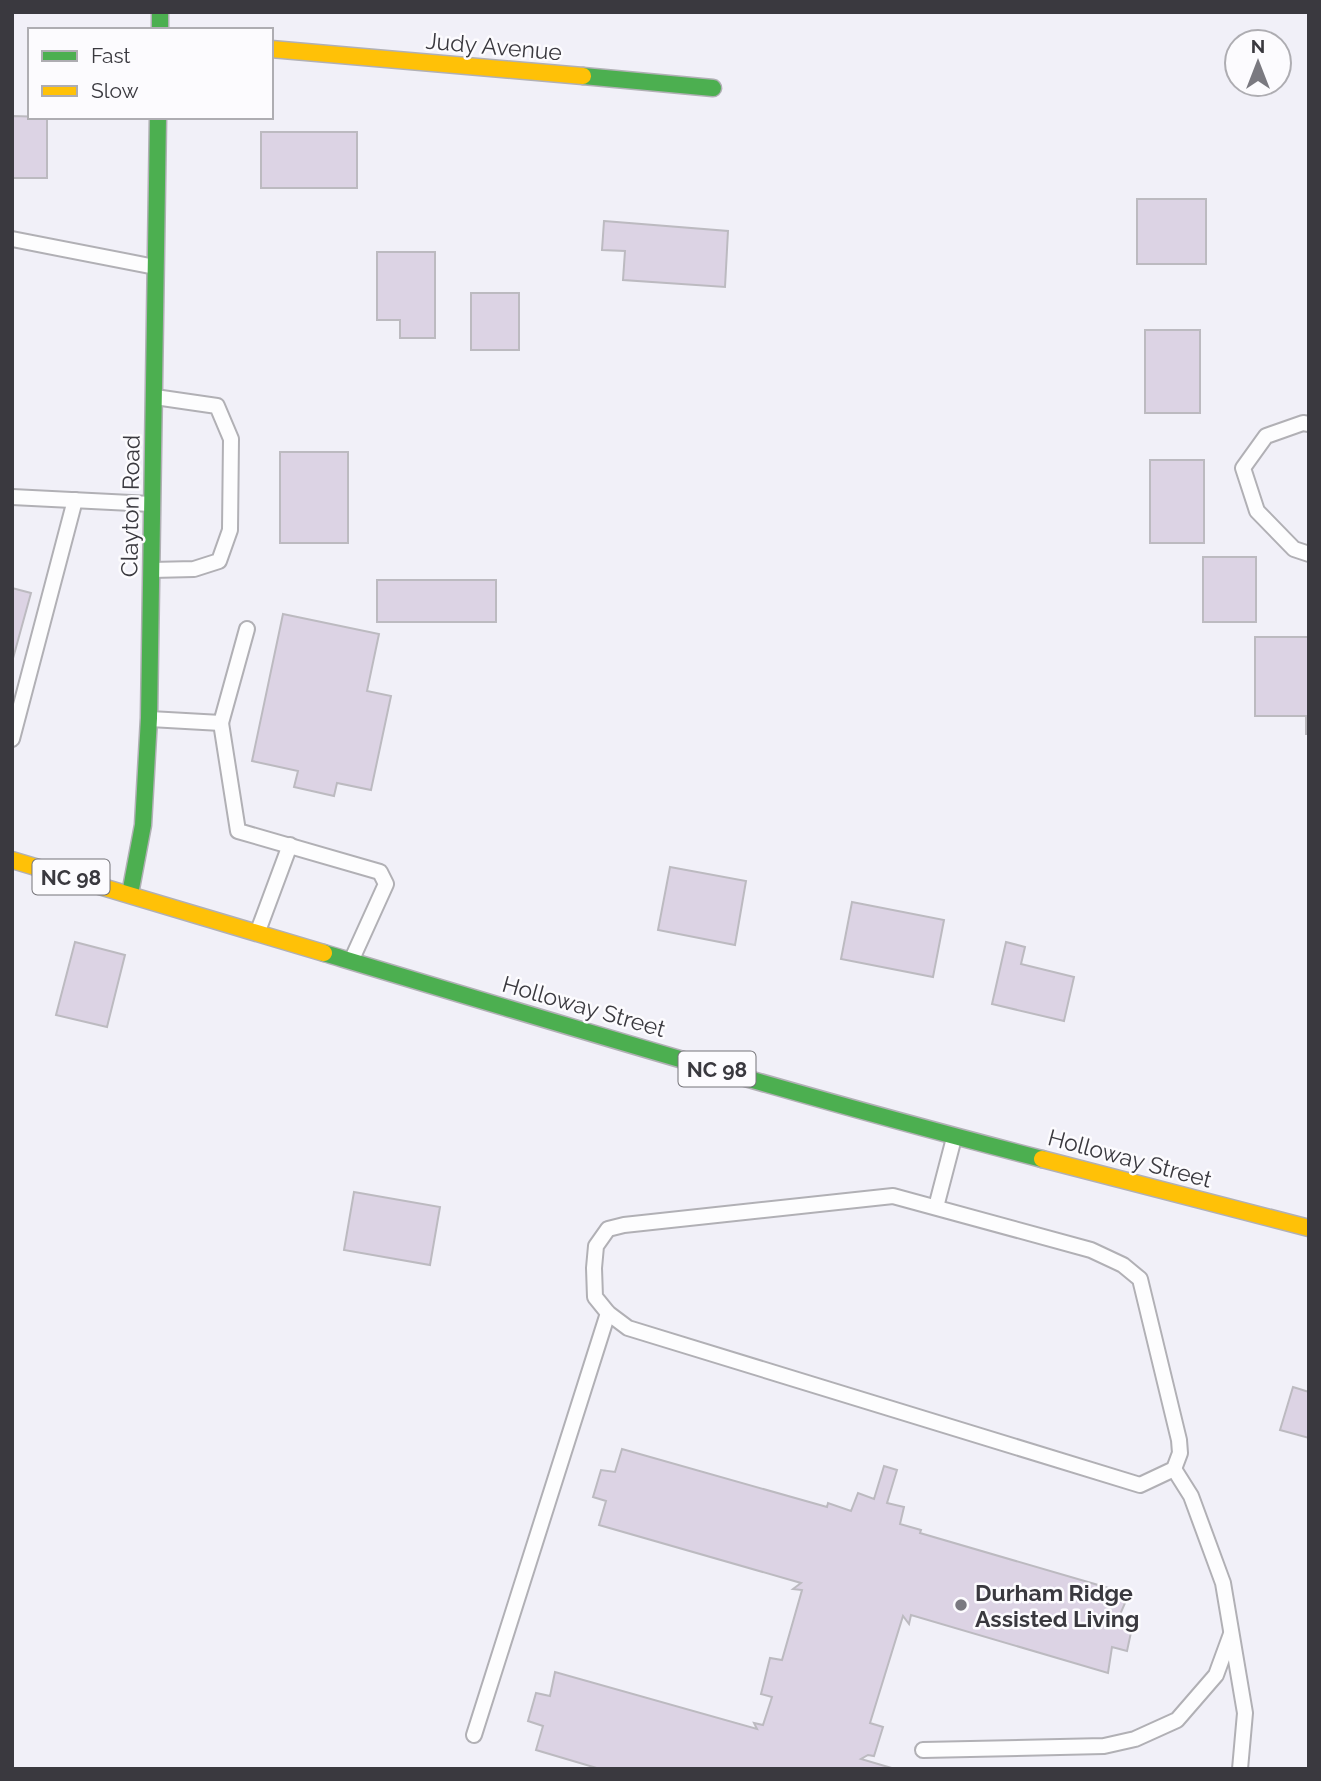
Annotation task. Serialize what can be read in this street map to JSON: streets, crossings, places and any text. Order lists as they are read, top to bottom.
{
  "streets": {
    "main road": [
      "Judy Avenue",
      "Clayton Road",
      "NC 98",
      "Holloway Street"
    ]
  },
  "crossings": [
    ["Clayton Road", "Holloway Street"]
  ],
  "places": ["Durham Ridge Assisted Living"],
  "legend": ["Fast", "Slow"],
  "north": "top"
}
